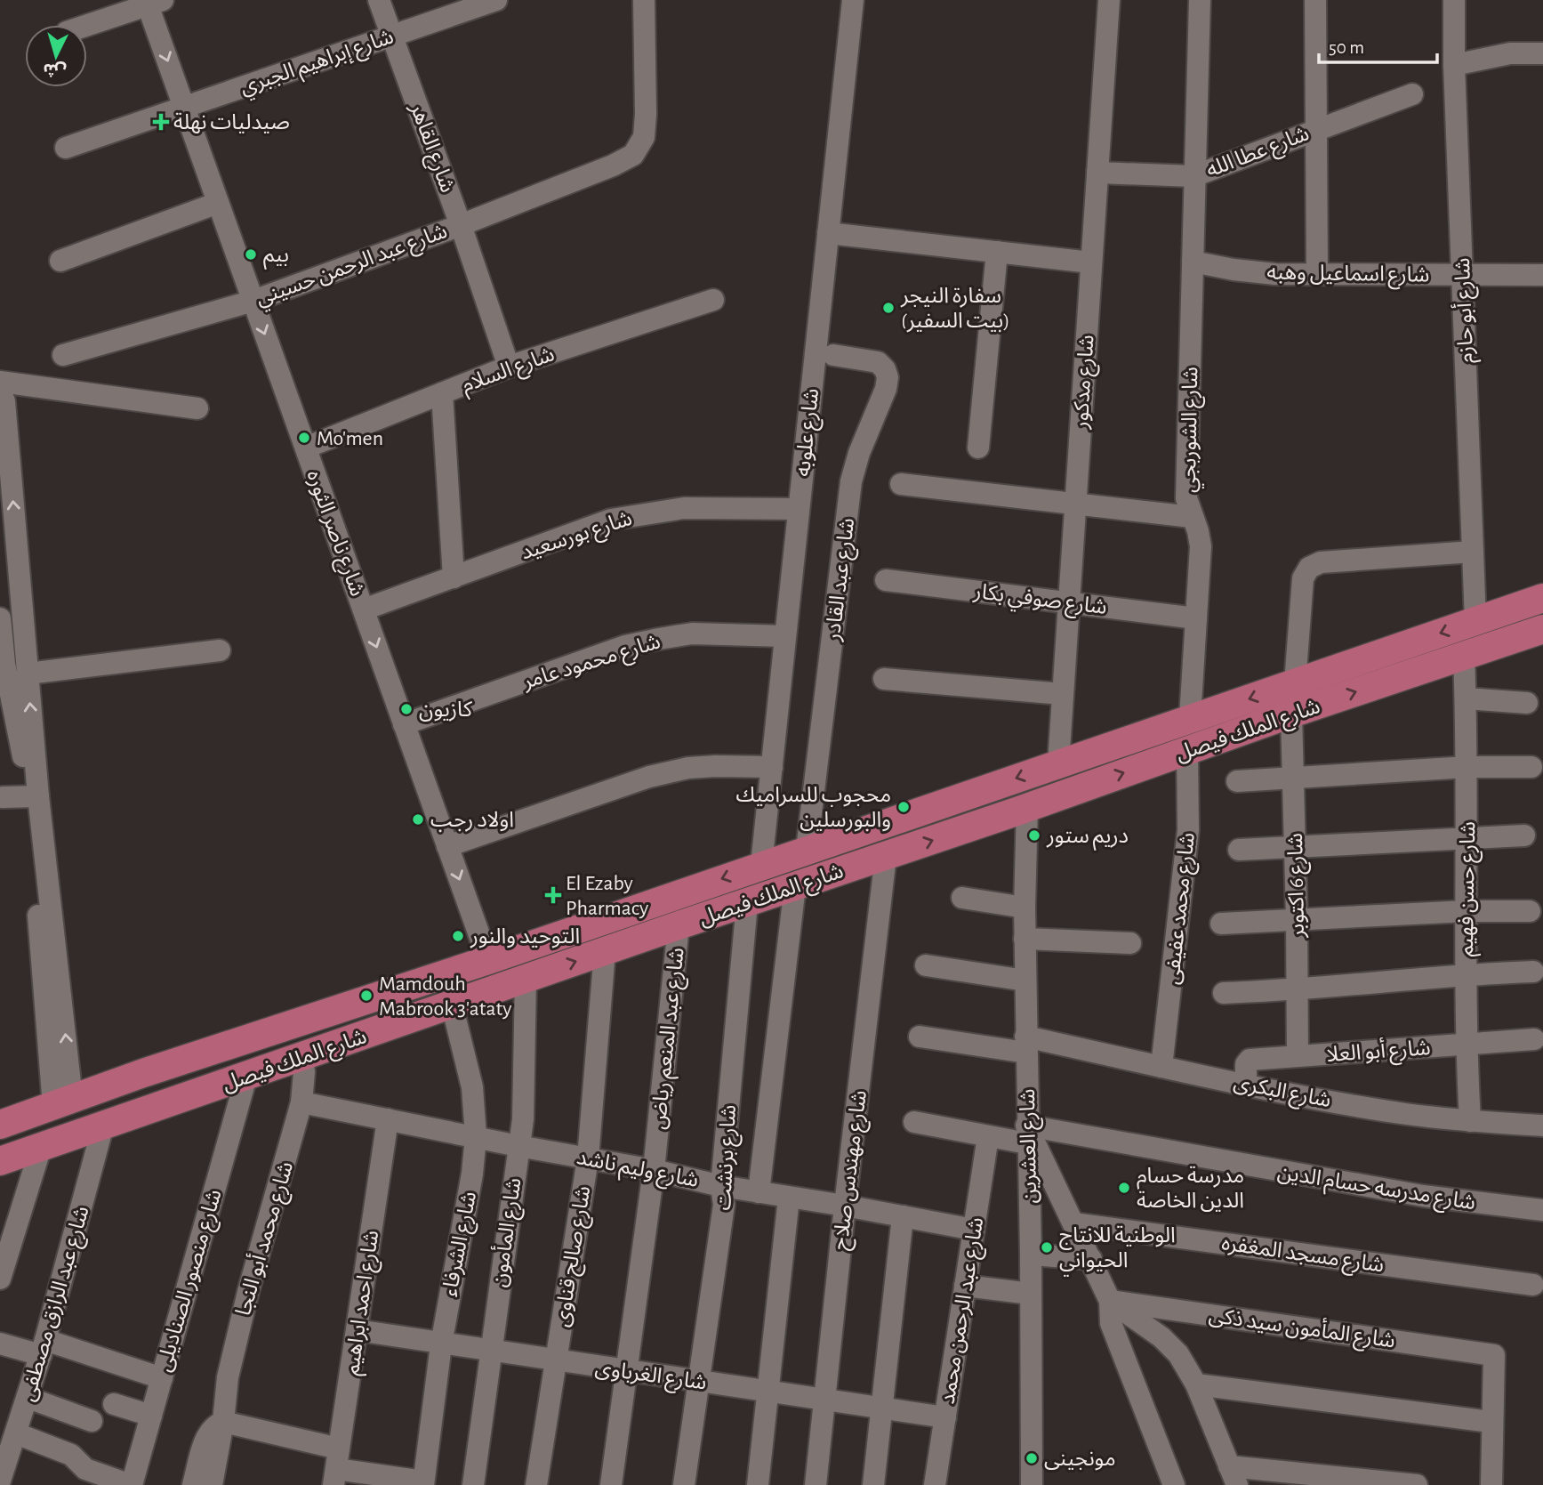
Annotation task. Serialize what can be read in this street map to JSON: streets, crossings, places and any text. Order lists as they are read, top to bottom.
{
  "streets": {
    "main road": ["شارع الملك فيصل"],
    "street": [
      "شارع إبراهيم الجبري",
      "شارع القاهر",
      "شارع عطا الله",
      "شارع عبد الرحمن حسيني",
      "شارع اسماعيل وهبه",
      "شارع أبو حازم",
      "شارع السلام",
      "شارع مدكور",
      "شارع الشوربجي",
      "شارع علوبه",
      "شارع ناصر الثوره",
      "شارع بورسعيد",
      "شارع عبد القادر",
      "شارع صوفي بكار",
      "شارع محمود عامر",
      "شارع 6 اكتوبر",
      "شارع حسن فهيم",
      "شارع محمد عفيفى",
      "شارع عبد المنعم رياض",
      "شارع أبو العلا",
      "شارع البكرى",
      "شارع العشرين",
      "شارع برنشت",
      "شارع وليم ناشد",
      "شارع مهندس صلاح",
      "شارع مدرسه حسام الدين",
      "شارع المأمون",
      "شارع محمد أبو النجا",
      "شارع الشرفاء",
      "شارع مسجد المغفره",
      "شارع صالح قناوى",
      "شارع منصور الصناديلى",
      "شارع احمد ابراهيم",
      "شارع عبد الرازق مصطفى",
      "شارع عبد الرحمن محمد",
      "شارع المأمون سيد ذكى",
      "شارع الغرباوى"
    ]
  },
  "crossings": [
    ["شارع إبراهيم الجبري", "شارع القاهر"],
    ["شارع إبراهيم الجبري", "شارع ناصر الثوره"],
    ["شارع القاهر", "شارع عبد الرحمن حسيني"],
    ["شارع القاهر", "شارع السلام"],
    ["شارع عطا الله", "شارع مدكور"],
    ["شارع عطا الله", "شارع الشوربجي"],
    ["شارع عبد الرحمن حسيني", "شارع ناصر الثوره"],
    ["شارع اسماعيل وهبه", "شارع أبو حازم"],
    ["شارع اسماعيل وهبه", "شارع الشوربجي"],
    ["شارع أبو حازم", "شارع الملك فيصل"],
    ["شارع السلام", "شارع ناصر الثوره"],
    ["شارع مدكور", "شارع صوفي بكار"],
    ["شارع مدكور", "شارع الملك فيصل"],
    ["شارع الشوربجي", "شارع صوفي بكار"],
    ["شارع الشوربجي", "شارع الملك فيصل"],
    ["شارع علوبه", "شارع بورسعيد"],
    ["شارع علوبه", "شارع محمود عامر"],
    ["شارع علوبه", "شارع الملك فيصل"],
    ["شارع ناصر الثوره", "شارع بورسعيد"],
    ["شارع ناصر الثوره", "شارع محمود عامر"],
    ["شارع ناصر الثوره", "شارع الملك فيصل"],
    ["شارع عبد القادر", "شارع الملك فيصل"],
    ["شارع الملك فيصل", "شارع 6 اكتوبر"],
    ["شارع الملك فيصل", "شارع حسن فهيم"],
    ["شارع الملك فيصل", "شارع محمد عفيفى"],
    ["شارع الملك فيصل", "شارع عبد المنعم رياض"],
    ["شارع الملك فيصل", "شارع العشرين"],
    ["شارع الملك فيصل", "شارع برنشت"],
    ["شارع الملك فيصل", "شارع مهندس صلاح"],
    ["شارع الملك فيصل", "شارع المأمون"],
    ["شارع الملك فيصل", "شارع محمد أبو النجا"],
    ["شارع الملك فيصل", "شارع الشرفاء"],
    ["شارع الملك فيصل", "شارع صالح قناوى"],
    ["شارع الملك فيصل", "شارع منصور الصناديلى"],
    ["شارع الملك فيصل", "شارع عبد الرازق مصطفى"],
    ["شارع 6 اكتوبر", "شارع أبو العلا"],
    ["شارع حسن فهيم", "شارع أبو العلا"],
    ["شارع حسن فهيم", "شارع البكرى"],
    ["شارع محمد عفيفى", "شارع البكرى"],
    ["شارع عبد المنعم رياض", "شارع وليم ناشد"],
    ["شارع عبد المنعم رياض", "شارع الغرباوى"],
    ["شارع أبو العلا", "شارع البكرى"],
    ["شارع البكرى", "شارع العشرين"],
    ["شارع العشرين", "شارع مدرسه حسام الدين"],
    ["شارع برنشت", "شارع وليم ناشد"],
    ["شارع برنشت", "شارع الغرباوى"],
    ["شارع وليم ناشد", "شارع مهندس صلاح"],
    ["شارع وليم ناشد", "شارع المأمون"],
    ["شارع وليم ناشد", "شارع محمد أبو النجا"],
    ["شارع وليم ناشد", "شارع الشرفاء"],
    ["شارع وليم ناشد", "شارع صالح قناوى"],
    ["شارع وليم ناشد", "شارع احمد ابراهيم"],
    ["شارع وليم ناشد", "شارع عبد الرحمن محمد"],
    ["شارع مهندس صلاح", "شارع الغرباوى"],
    ["شارع مدرسه حسام الدين", "شارع عبد الرحمن محمد"],
    ["شارع المأمون", "شارع الغرباوى"],
    ["شارع الشرفاء", "شارع الغرباوى"],
    ["شارع صالح قناوى", "شارع الغرباوى"],
    ["شارع احمد ابراهيم", "شارع الغرباوى"],
    ["شارع عبد الرحمن محمد", "شارع الغرباوى"]
  ],
  "one_way": ["شارع ناصر الثوره"],
  "places": {
    "health": ["صيدليات نهلة", "El Ezaby Pharmacy"],
    "other": [
      "بيم",
      "سفارة النيجر (بيت السفير)",
      "Mo'men",
      "كازيون",
      "محجوب للسراميك والبورسلين",
      "اولاد رجب",
      "دريم ستور",
      "التوحيد والنور",
      "Mamdouh Mabrook 3'ataty",
      "مدرسة حسام الدين الخاصة",
      "الوطنية للانتاج الحيواني",
      "مونجينى"
    ]
  },
  "scale_bar": "50 m",
  "north": "bottom"
}
